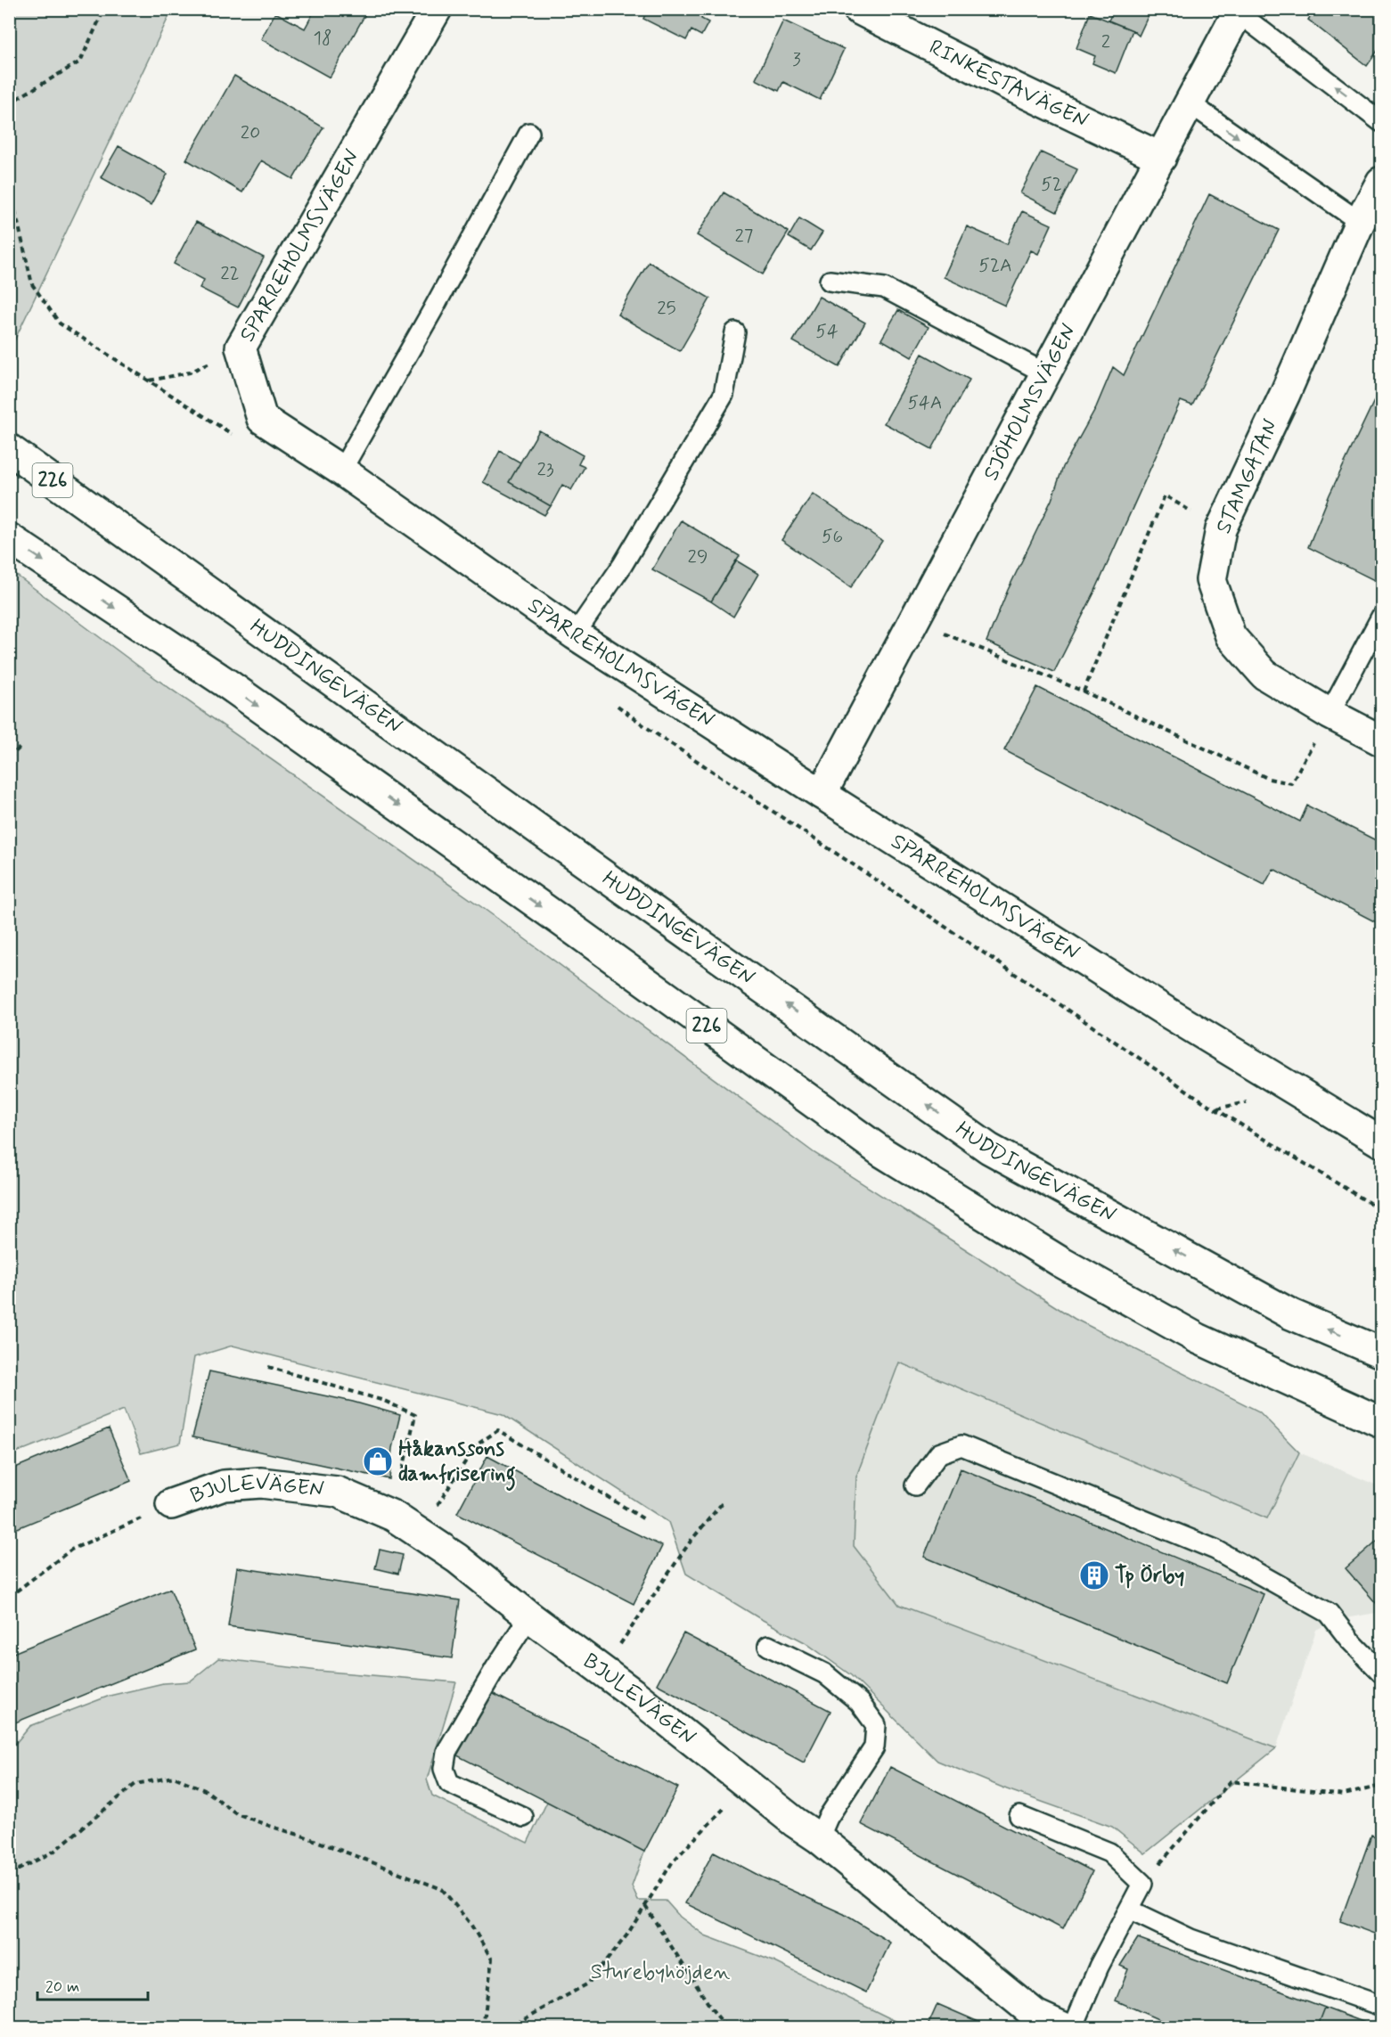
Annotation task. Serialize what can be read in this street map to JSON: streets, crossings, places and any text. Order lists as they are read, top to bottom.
{
  "streets": {
    "street": [
      "RINKESTAVÄGEN",
      "SPARREHOLMSVÄGEN",
      "SJÖHOLMSVÄGEN",
      "STAMGATAN",
      "226",
      "HUDDINGEVÄGEN",
      "BJULEVÄGEN"
    ]
  },
  "crossings": [
    ["RINKESTAVÄGEN", "SJÖHOLMSVÄGEN"],
    ["SPARREHOLMSVÄGEN", "SJÖHOLMSVÄGEN"]
  ],
  "parks": ["Sturebyhöjden"],
  "places": {
    "shop": ["Håkanssons damfrisering"],
    "building": ["Tp Örby"]
  },
  "house_numbers": [
    "18",
    "2",
    "3",
    "20",
    "52",
    "27",
    "52A",
    "22",
    "25",
    "54",
    "54A",
    "23",
    "56",
    "29"
  ],
  "scale_bar": "20 m"
}
